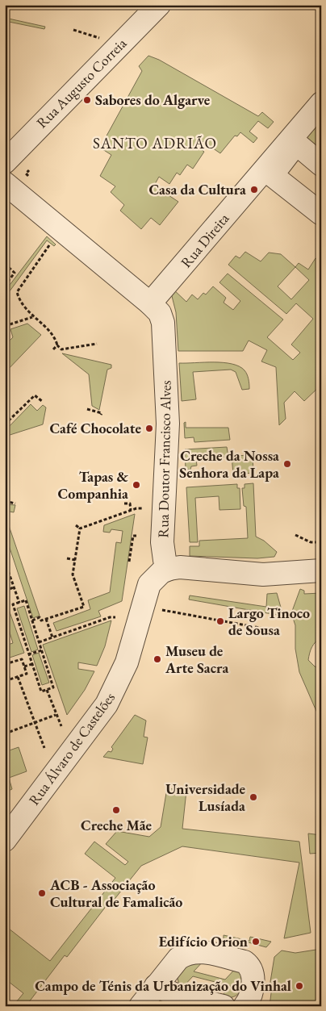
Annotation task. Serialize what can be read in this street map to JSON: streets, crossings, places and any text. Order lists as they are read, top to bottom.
{
  "streets": {
    "street": [
      "Rua Augusto Correia",
      "Rua Direita",
      "Rua Doutor Francisco Alves",
      "Rua Álvaro de Castelões"
    ]
  },
  "crossings": [
    ["Rua Direita", "Rua Doutor Francisco Alves"],
    ["Rua Doutor Francisco Alves", "Rua Álvaro de Castelões"]
  ],
  "districts": ["SANTO ADRIÃO"],
  "places": [
    "Sabores do Algarve",
    "Casa da Cultura",
    "Café Chocolate",
    "Creche da Nossa Senhora da Lapa",
    "Tapas & Companhia",
    "Largo Tinoco de Sousa",
    "Museu de Arte Sacra",
    "Universidade Lusíada",
    "Creche Mãe",
    "ACB - Associação Cultural de Famalicão",
    "Edifício Orion",
    "Campo de Ténis da Urbanização do Vinhal"
  ]
}
